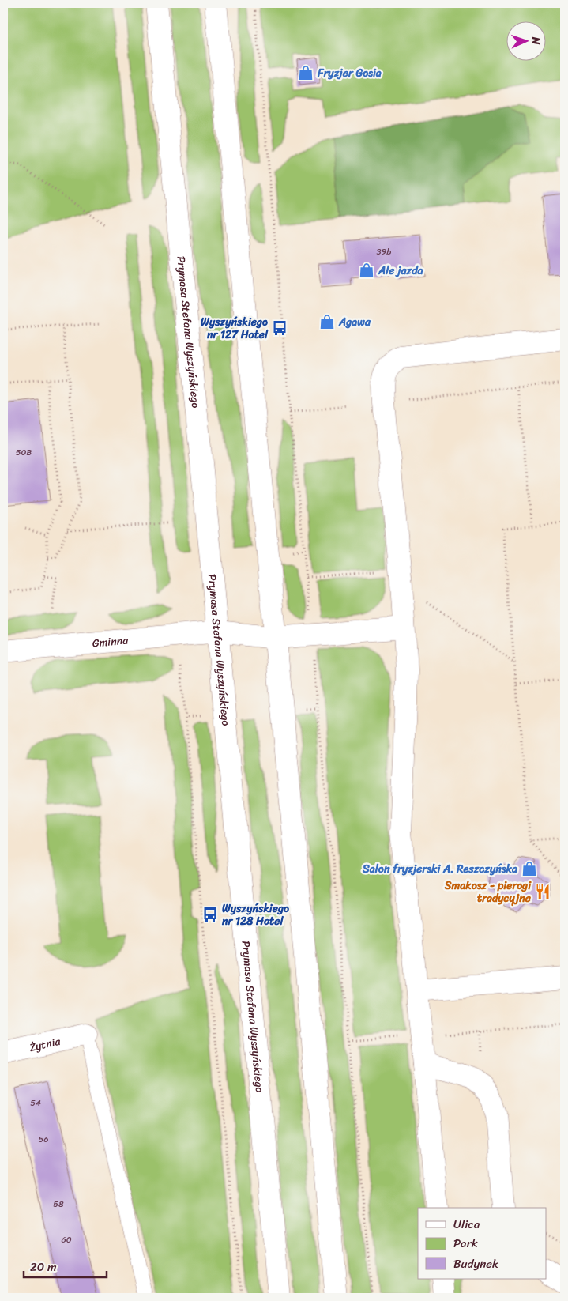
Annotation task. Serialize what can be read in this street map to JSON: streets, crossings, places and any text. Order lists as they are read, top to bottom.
{
  "streets": {
    "main road": ["Prymasa Stefana Wyszyńskiego", "Gminna", "Żytnia"]
  },
  "crossings": [
    ["Prymasa Stefana Wyszyńskiego", "Gminna"]
  ],
  "places": {
    "shop": [
      "Fryzjer Gosia",
      "Ale jazda",
      "Agawa",
      "Salon fryzjerski A. Reszczyńska"
    ],
    "bus stop": ["Wyszyńskiego nr 127 Hotel", "Wyszyńskiego nr 128 Hotel"],
    "restaurant": ["Smakosz - pierogi tradycyjne"]
  },
  "house_numbers": [
    "39b",
    "50B",
    "54",
    "56",
    "58",
    "60"
  ],
  "legend": ["Ulica", "Park", "Budynek"],
  "scale_bar": "20 m",
  "north": "right"
}
